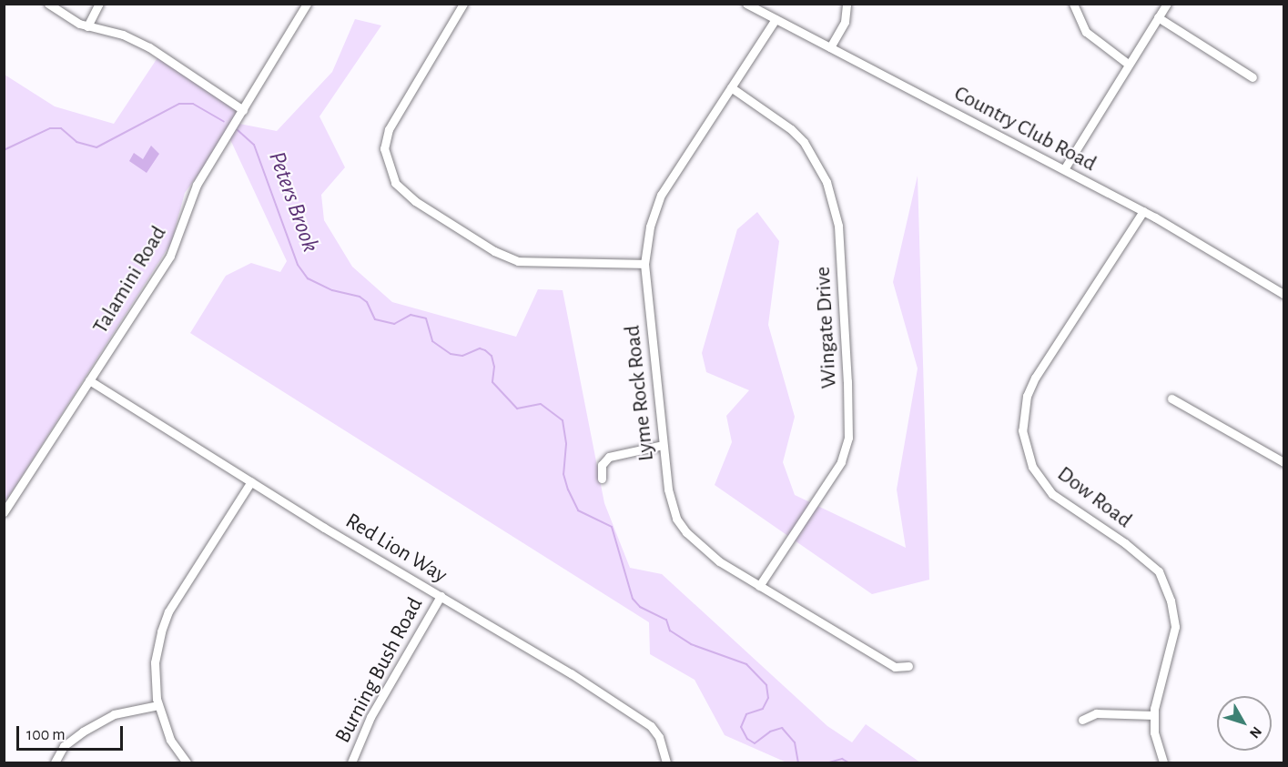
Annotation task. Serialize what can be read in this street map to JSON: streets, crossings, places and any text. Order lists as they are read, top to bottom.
{
  "streets": {
    "street": [
      "Country Club Road",
      "Talamini Road",
      "Wingate Drive",
      "Lyme Rock Road",
      "Dow Road",
      "Red Lion Way",
      "Burning Bush Road"
    ]
  },
  "crossings": [
    ["Country Club Road", "Lyme Rock Road"],
    ["Country Club Road", "Dow Road"],
    ["Talamini Road", "Red Lion Way"],
    ["Wingate Drive", "Lyme Rock Road"],
    ["Red Lion Way", "Burning Bush Road"]
  ],
  "water": ["Peters Brook"],
  "scale_bar": "100 m",
  "north": "bottom right"
}
